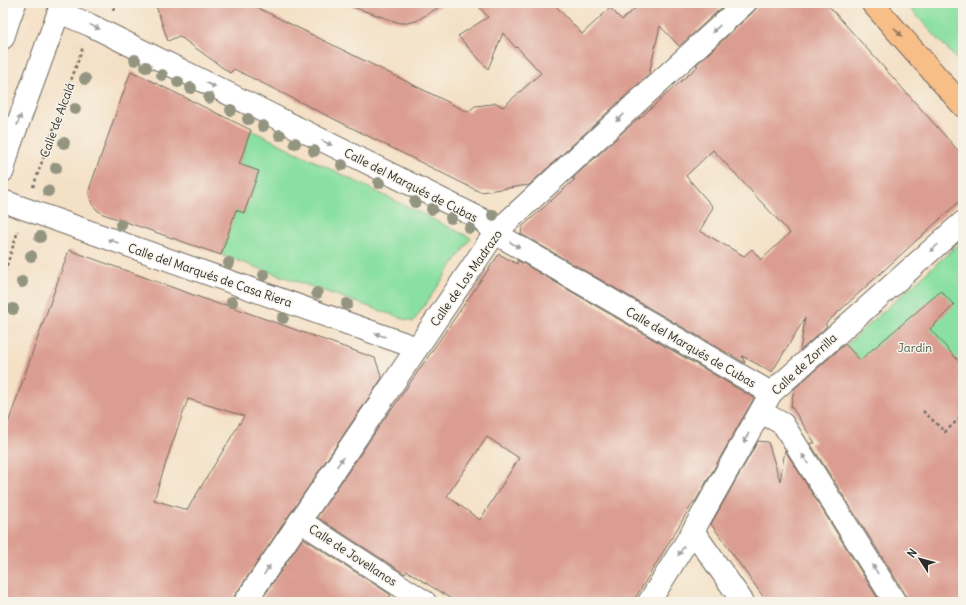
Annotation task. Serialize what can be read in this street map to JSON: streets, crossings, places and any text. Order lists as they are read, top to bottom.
{
  "streets": {
    "street": [
      "Calle del Marqués de Cubas",
      "Calle del Marqués de Casa Riera",
      "Calle de Los Madrazo",
      "Calle de Zorrilla",
      "Calle de Jovellanos"
    ],
    "path": ["Calle de Alcalá"]
  },
  "crossings": [
    ["Calle de Alcalá", "Calle del Marqués de Casa Riera"],
    ["Calle del Marqués de Cubas", "Calle de Los Madrazo"],
    ["Calle del Marqués de Cubas", "Calle de Zorrilla"],
    ["Calle del Marqués de Casa Riera", "Calle de Los Madrazo"],
    ["Calle de Los Madrazo", "Calle de Jovellanos"]
  ],
  "one_way": ["Calle del Marqués de Casa Riera", "Calle de Zorrilla"],
  "parks": ["Jardín"],
  "north": "top left"
}
